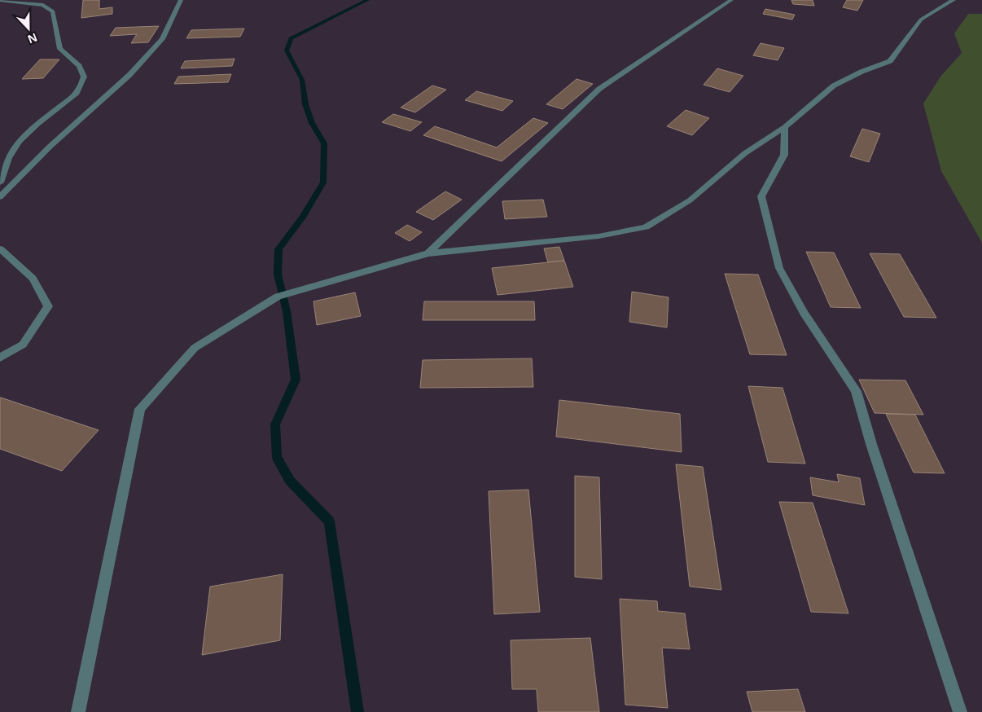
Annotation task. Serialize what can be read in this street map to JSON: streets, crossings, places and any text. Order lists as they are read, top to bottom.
{
  "north": "bottom"
}
